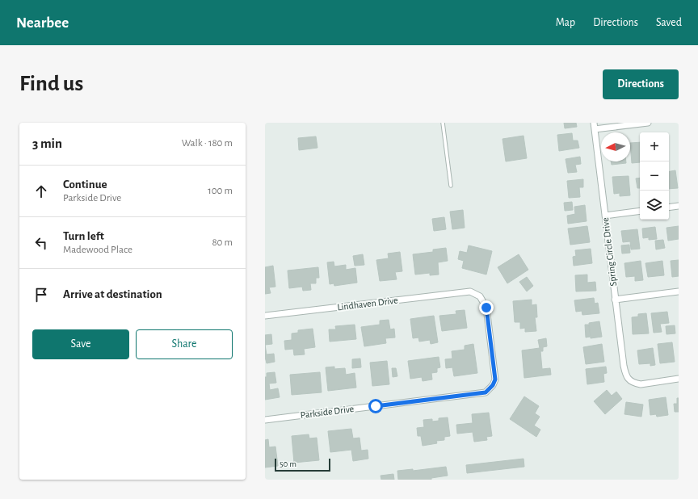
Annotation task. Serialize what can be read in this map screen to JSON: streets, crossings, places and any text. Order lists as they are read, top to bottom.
{
  "streets": {
    "street": ["Spring Circle Drive", "Lindhaven Drive", "Parkside Drive"]
  },
  "crossings": [
    ["Lindhaven Drive", "Parkside Drive"]
  ],
  "scale_bar": "50 m",
  "north": "left",
  "page": {
    "header": "Nearbee",
    "nav": ["Map", "Directions", "Saved"],
    "buttons": [
      "Directions",
      ["Save", "Share"]
    ],
    "title": "Find us",
    "heading": ["3 min", "Walk · 180 m"],
    "map_buttons": ["+", "−"],
    "list": [
      ["Continue", "Parkside Drive", "100 m"],
      ["Turn left", "Madewood Place", "80 m"],
      "Arrive at destination"
    ],
    "scale": "50 m"
  }
}
